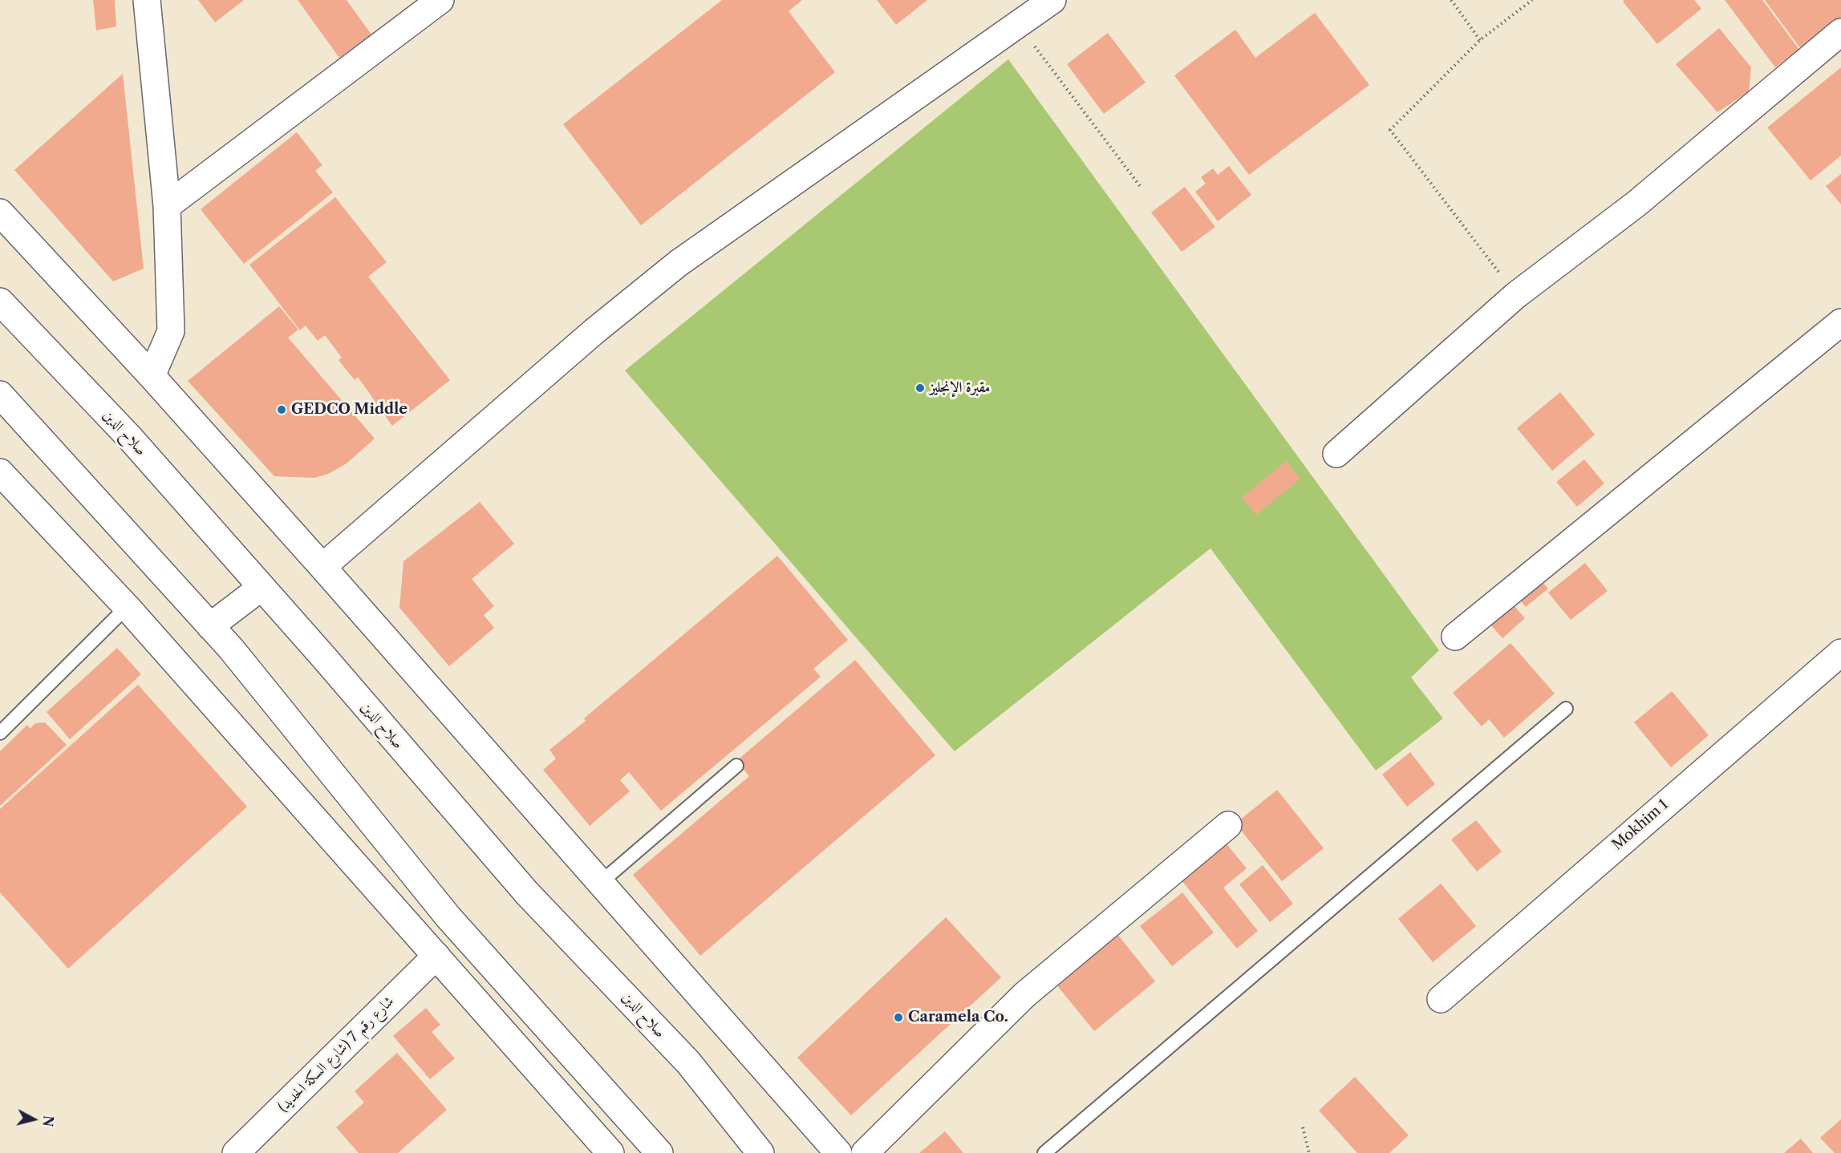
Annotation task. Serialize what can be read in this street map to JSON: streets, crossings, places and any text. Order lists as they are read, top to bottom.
{
  "streets": {
    "main road": ["صلاح الدين", "Mokhim 1", "شارع رقم 7 (شارع السكة الحديد)"]
  },
  "places": ["مقبرة الإنجليز", "GEDCO Middle", "Caramela Co."],
  "north": "right"
}
